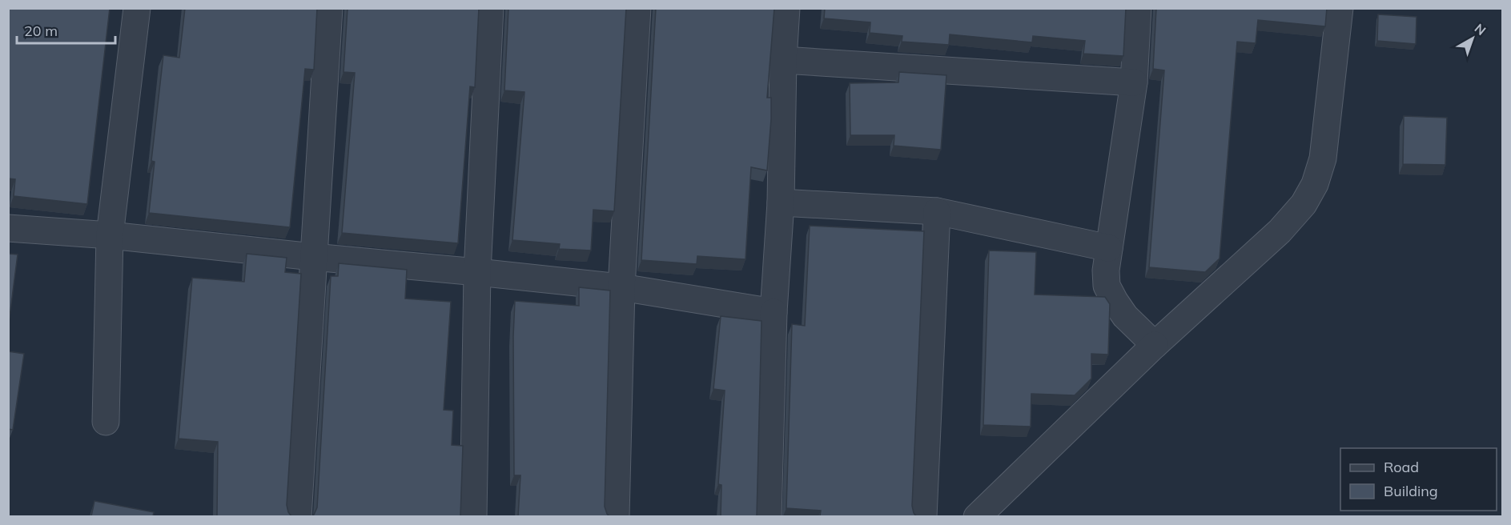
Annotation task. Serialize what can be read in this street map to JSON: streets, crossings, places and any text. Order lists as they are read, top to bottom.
{
  "legend": ["Road", "Building"],
  "scale_bar": "20 m",
  "north": "top right"
}
